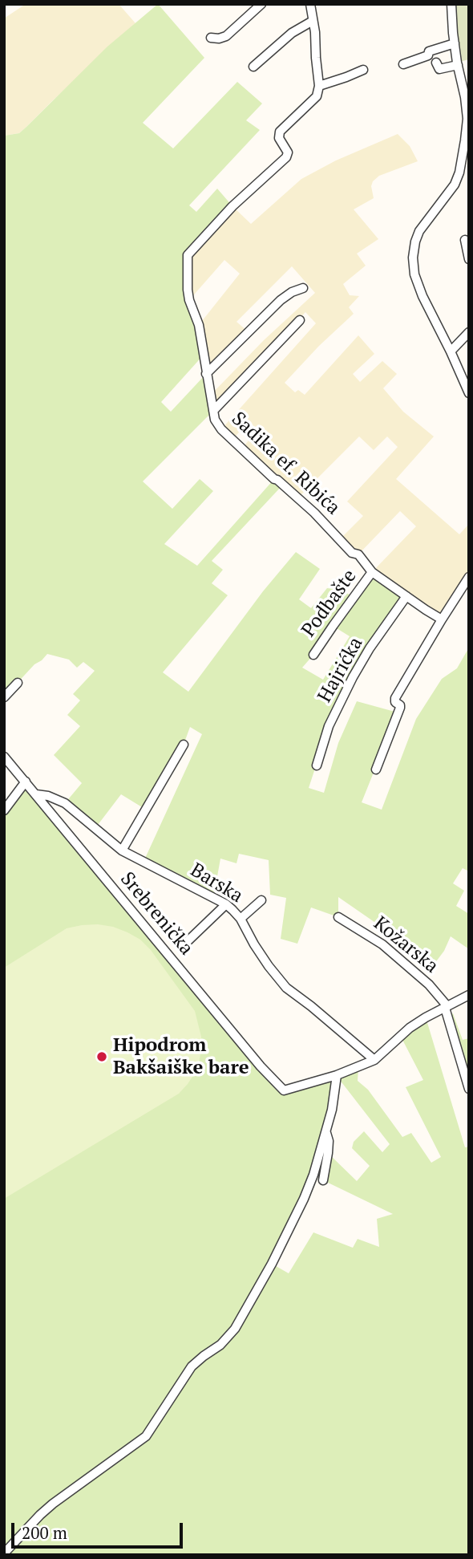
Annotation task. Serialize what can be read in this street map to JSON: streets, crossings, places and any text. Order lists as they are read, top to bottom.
{
  "streets": {
    "street": [
      "Sadika ef. Ribića",
      "Podbašte",
      "Hajrićka",
      "Barska",
      "Srebrenička",
      "Kožarska"
    ]
  },
  "crossings": [
    ["Sadika ef. Ribića", "Podbašte"],
    ["Sadika ef. Ribića", "Hajrićka"],
    ["Barska", "Srebrenička"]
  ],
  "places": ["Hipodrom Bakšaiške bare"],
  "scale_bar": "200 m"
}
